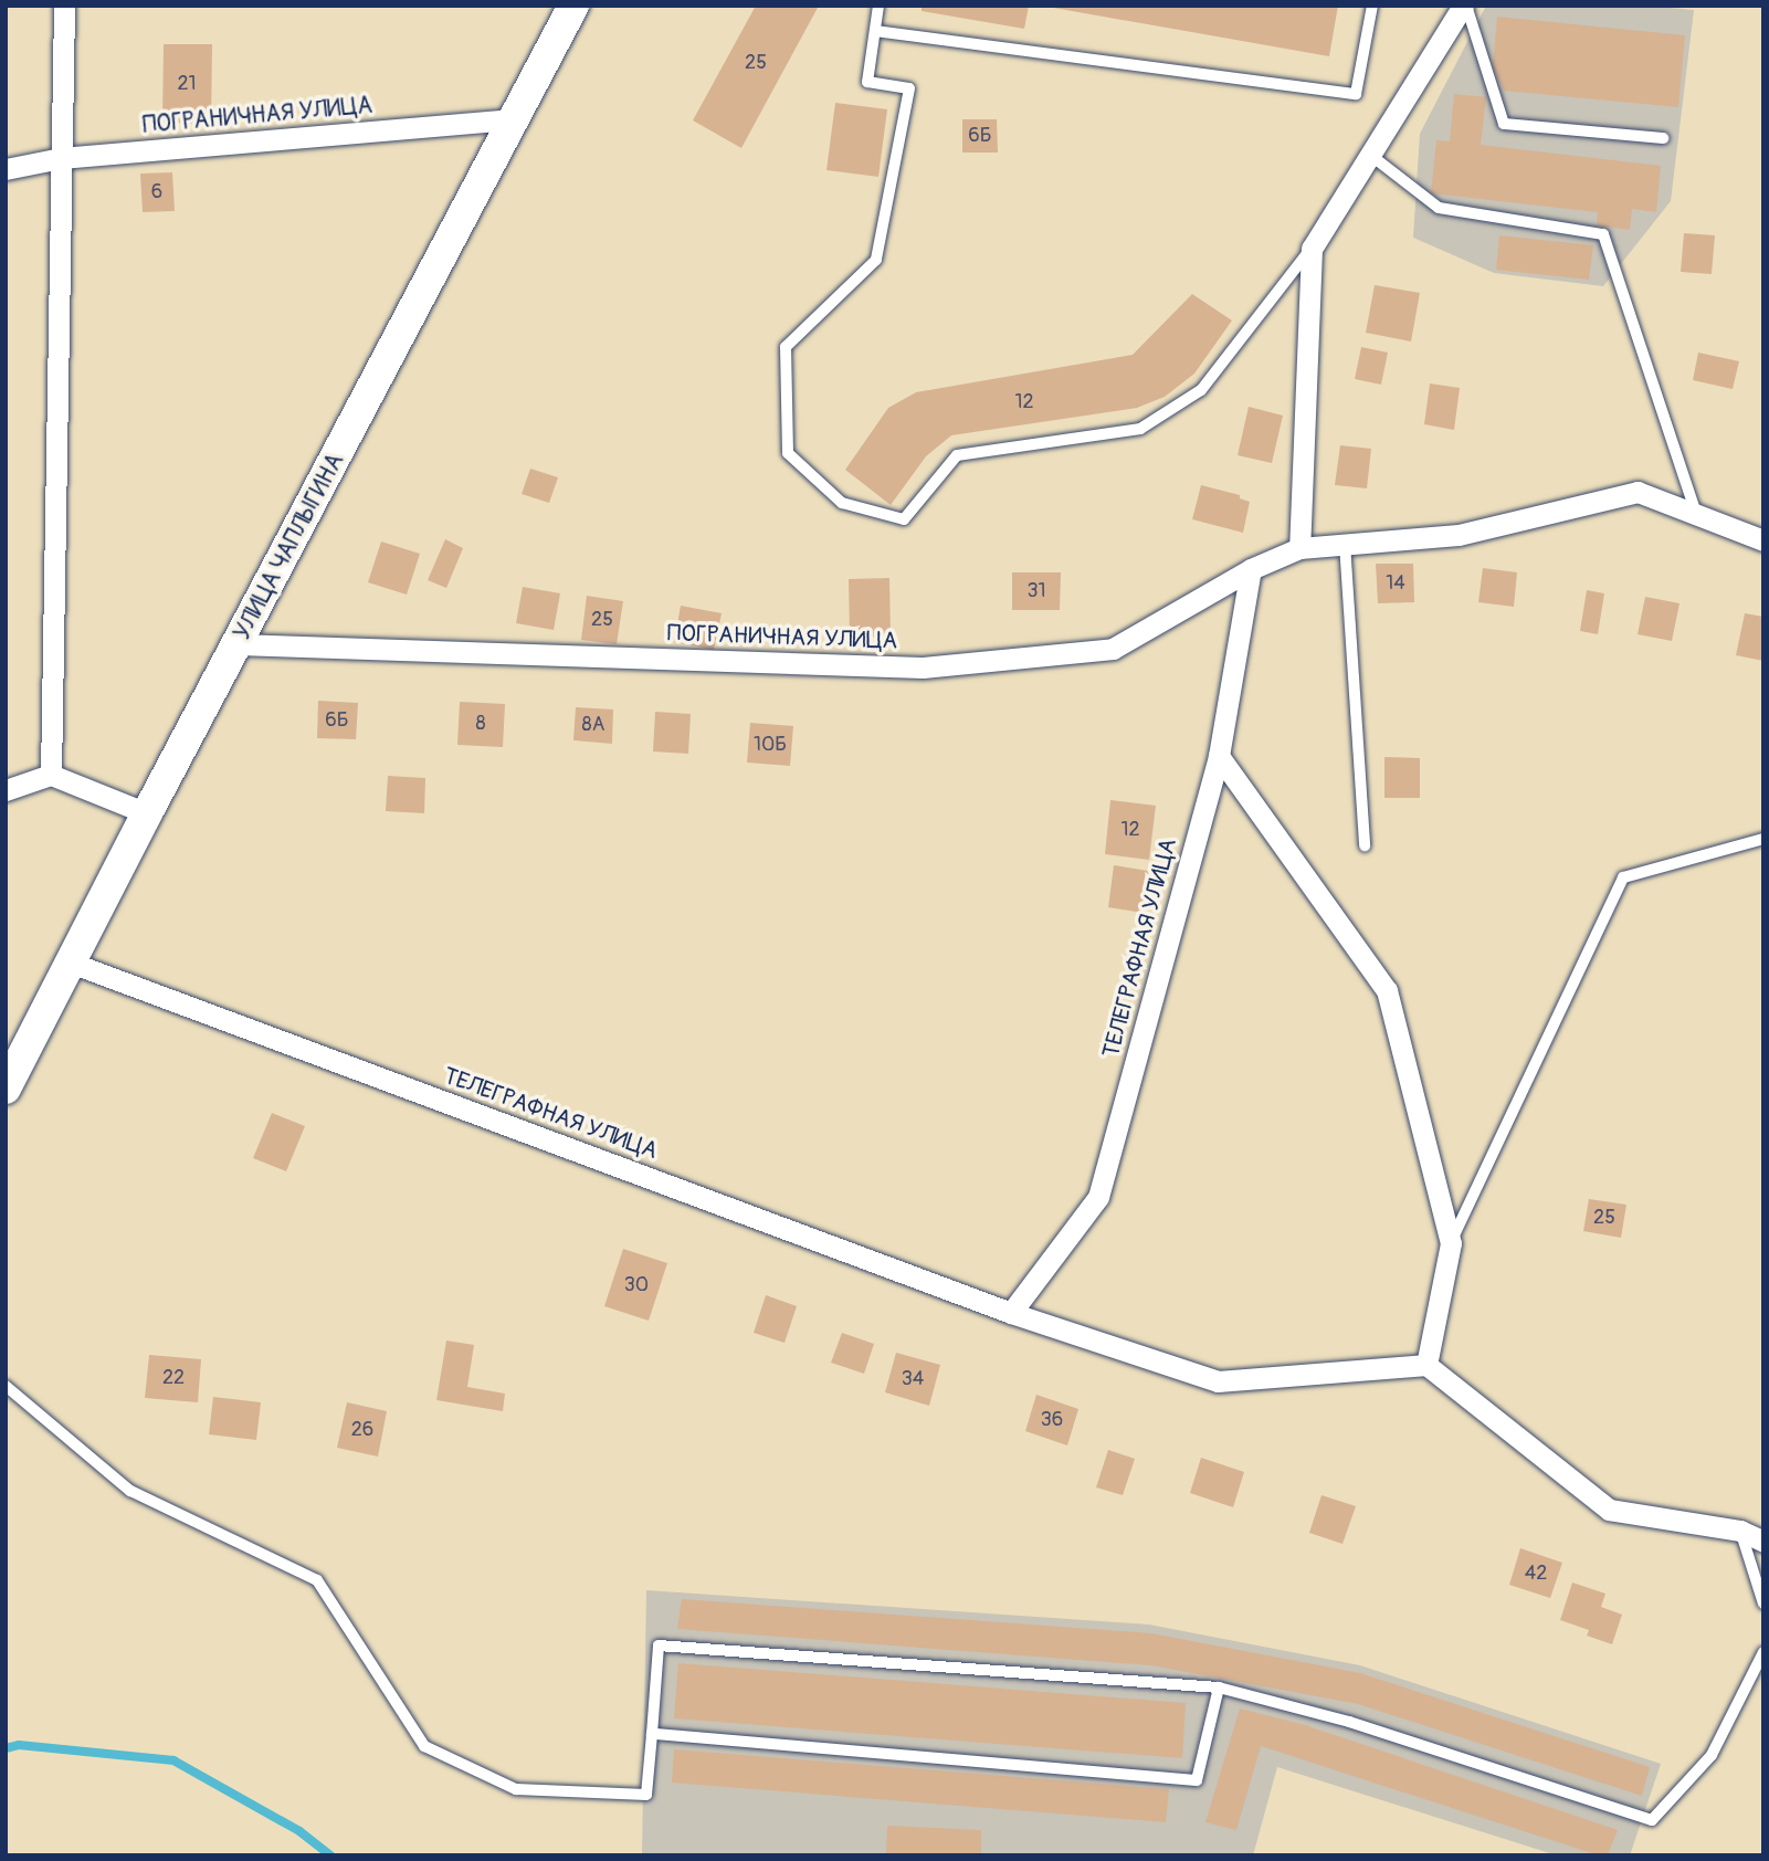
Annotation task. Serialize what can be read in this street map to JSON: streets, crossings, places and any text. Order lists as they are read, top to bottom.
{
  "streets": {
    "main road": ["УЛИЦА ЧАПЛЫГИНА"],
    "street": ["ПОГРАНИЧНАЯ УЛИЦА", "ТЕЛЕГРАФНАЯ УЛИЦА"]
  },
  "crossings": [
    ["ПОГРАНИЧНАЯ УЛИЦА", "УЛИЦА ЧАПЛЫГИНА"],
    ["ПОГРАНИЧНАЯ УЛИЦА", "ТЕЛЕГРАФНАЯ УЛИЦА"],
    ["УЛИЦА ЧАПЛЫГИНА", "ТЕЛЕГРАФНАЯ УЛИЦА"]
  ],
  "house_numbers": [
    "25",
    "21",
    "6Б",
    "6",
    "12",
    "14",
    "31",
    "25",
    "6Б",
    "8",
    "8А",
    "10Б",
    "12",
    "25",
    "30",
    "22",
    "34",
    "36",
    "26",
    "42"
  ]
}
